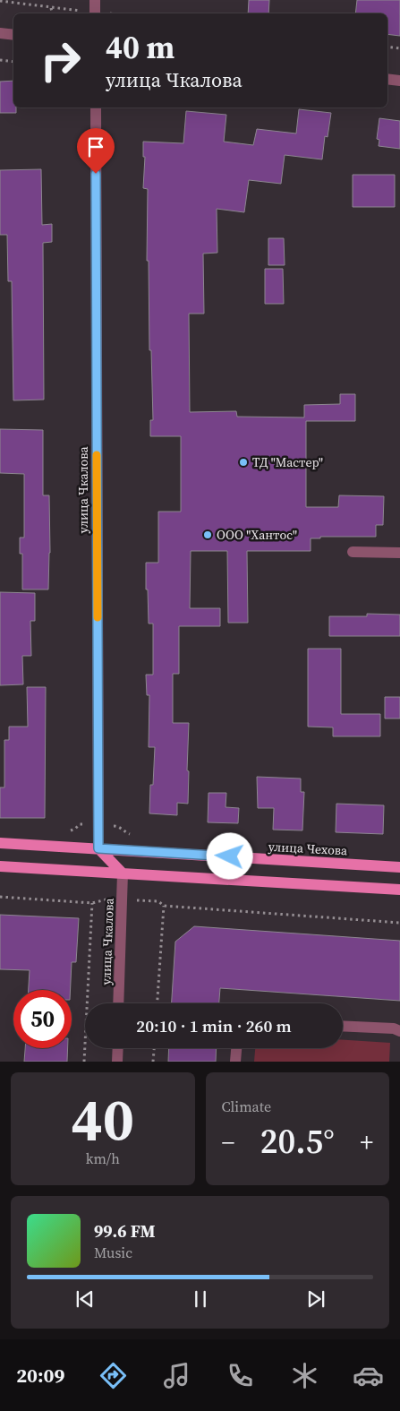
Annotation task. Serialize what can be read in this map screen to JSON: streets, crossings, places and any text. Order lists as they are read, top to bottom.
{
  "streets": {
    "main road": ["улица Чехова"],
    "street": ["улица Чкалова"]
  },
  "crossings": [
    ["улица Чкалова", "улица Чехова"]
  ],
  "places": ["ТД \"Мастер\"", "ООО \"Хантос\""],
  "page": {
    "turn": ["40 m", "улица Чкалова"],
    "limit": "50",
    "trip": "20:10 · 1 min · 260 m",
    "tile": [
      ["40", "km/h"],
      "Climate"
    ],
    "heat": ["−", "20.5°", "+"],
    "song": ["99.6 FM", "Music"],
    "tabs": "20:09"
  }
}
